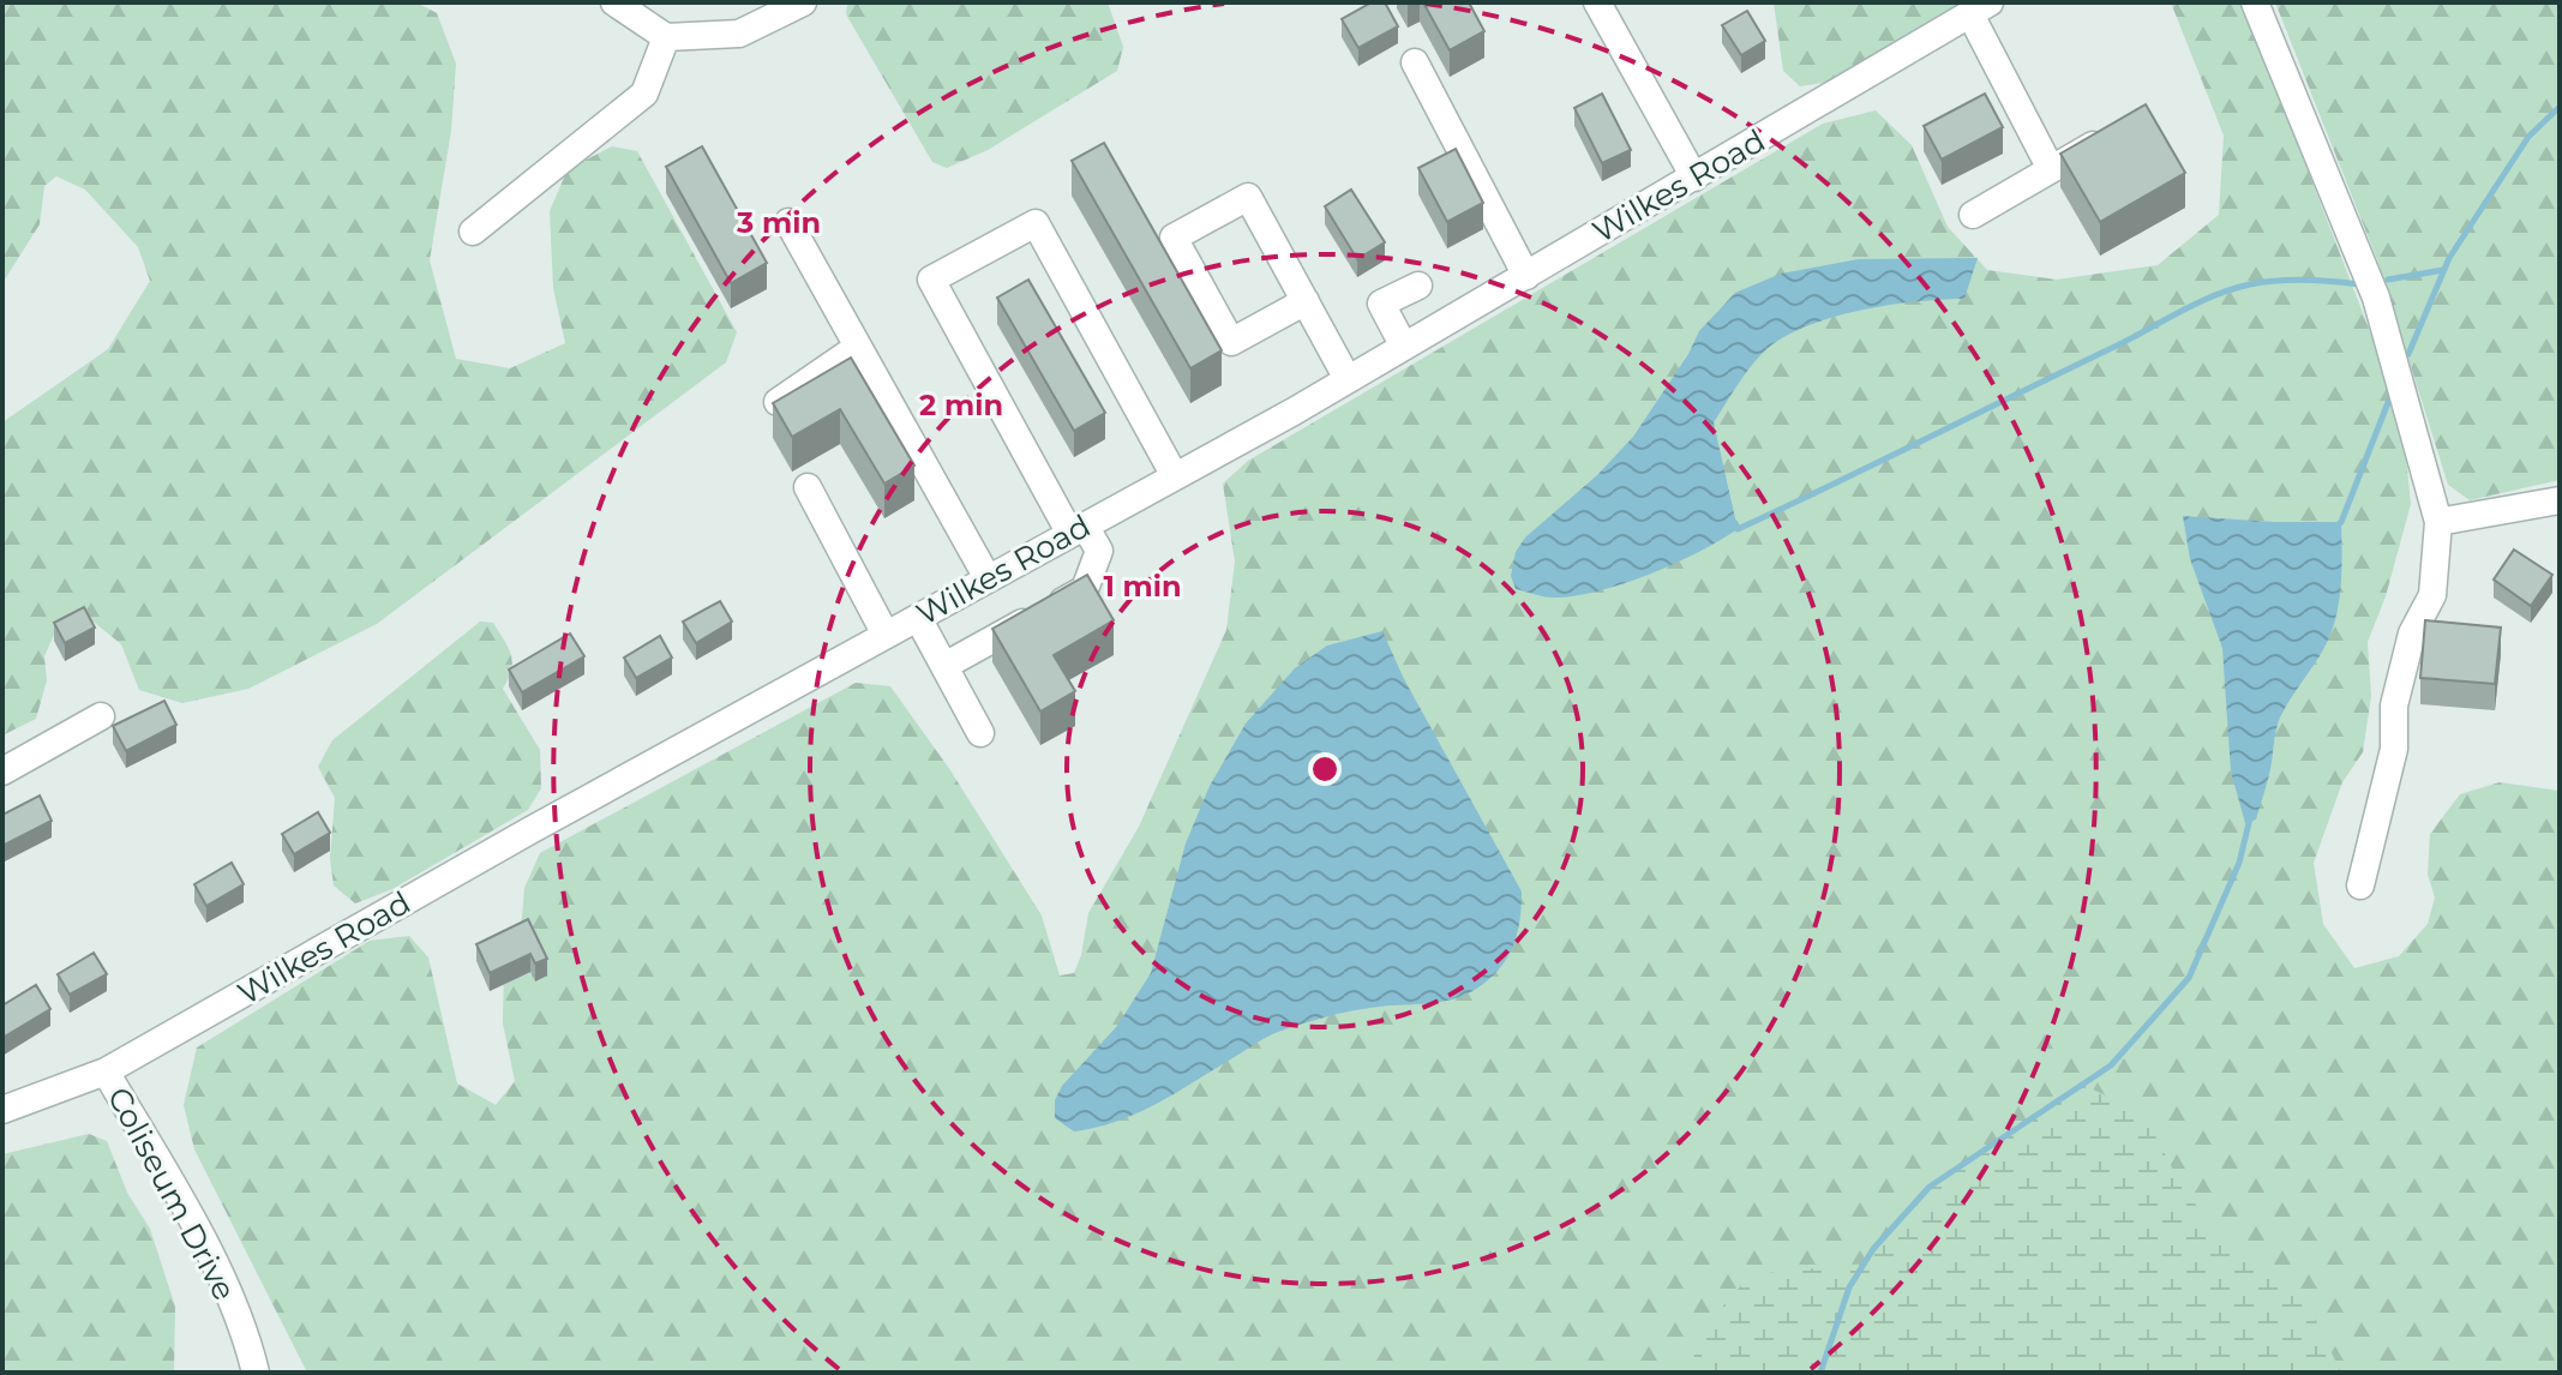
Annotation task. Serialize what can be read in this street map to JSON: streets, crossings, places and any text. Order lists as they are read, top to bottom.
{
  "streets": {
    "street": ["Wilkes Road", "Coliseum Drive"]
  },
  "crossings": [
    ["Wilkes Road", "Coliseum Drive"]
  ],
  "rings": ["3 min", "2 min", "1 min"]
}
